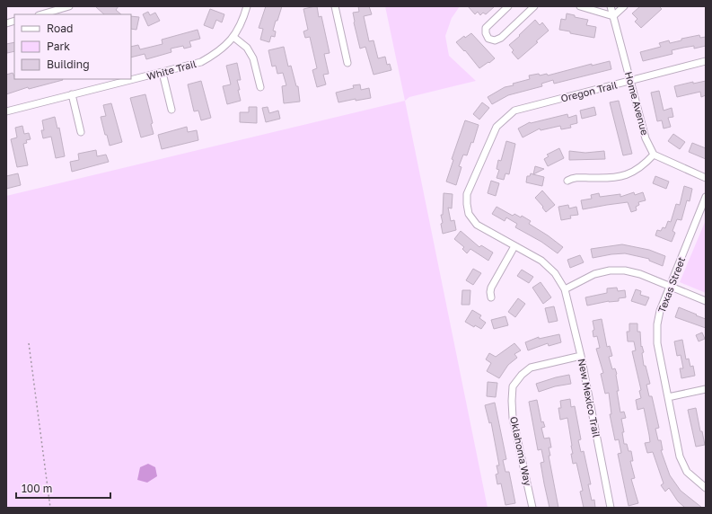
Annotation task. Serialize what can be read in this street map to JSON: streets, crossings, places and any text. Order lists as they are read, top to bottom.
{
  "streets": {
    "street": [
      "White Trail",
      "Oregon Trail",
      "Home Avenue",
      "Texas Street",
      "New Mexico Trail",
      "Oklahoma Way"
    ]
  },
  "crossings": [
    ["Oregon Trail", "Home Avenue"],
    ["Oregon Trail", "New Mexico Trail"],
    ["New Mexico Trail", "Oklahoma Way"]
  ],
  "legend": ["Road", "Park", "Building"],
  "scale_bar": "100 m"
}
